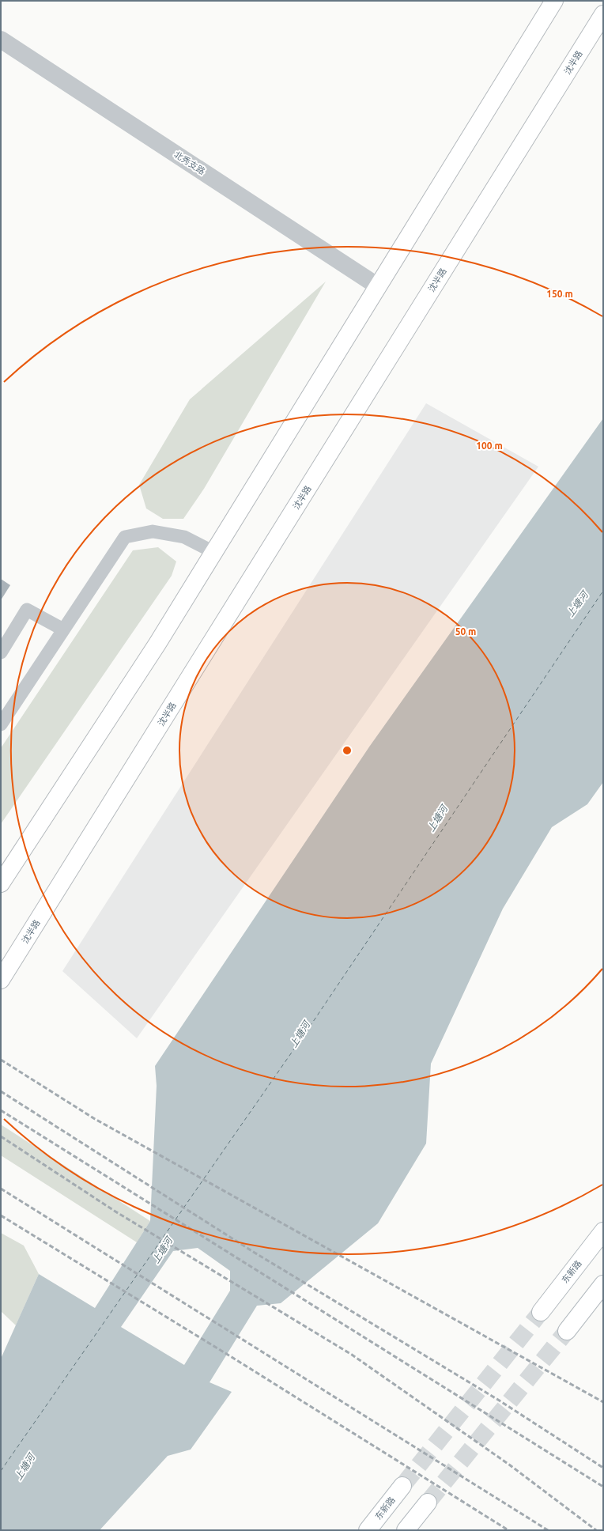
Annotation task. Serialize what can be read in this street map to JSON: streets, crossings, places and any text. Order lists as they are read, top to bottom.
{
  "streets": {
    "main road": ["沈半路", "东新路"],
    "street": ["北秀支路"]
  },
  "water": ["上塘河"],
  "rings": ["150 m", "100 m", "50 m"]
}
